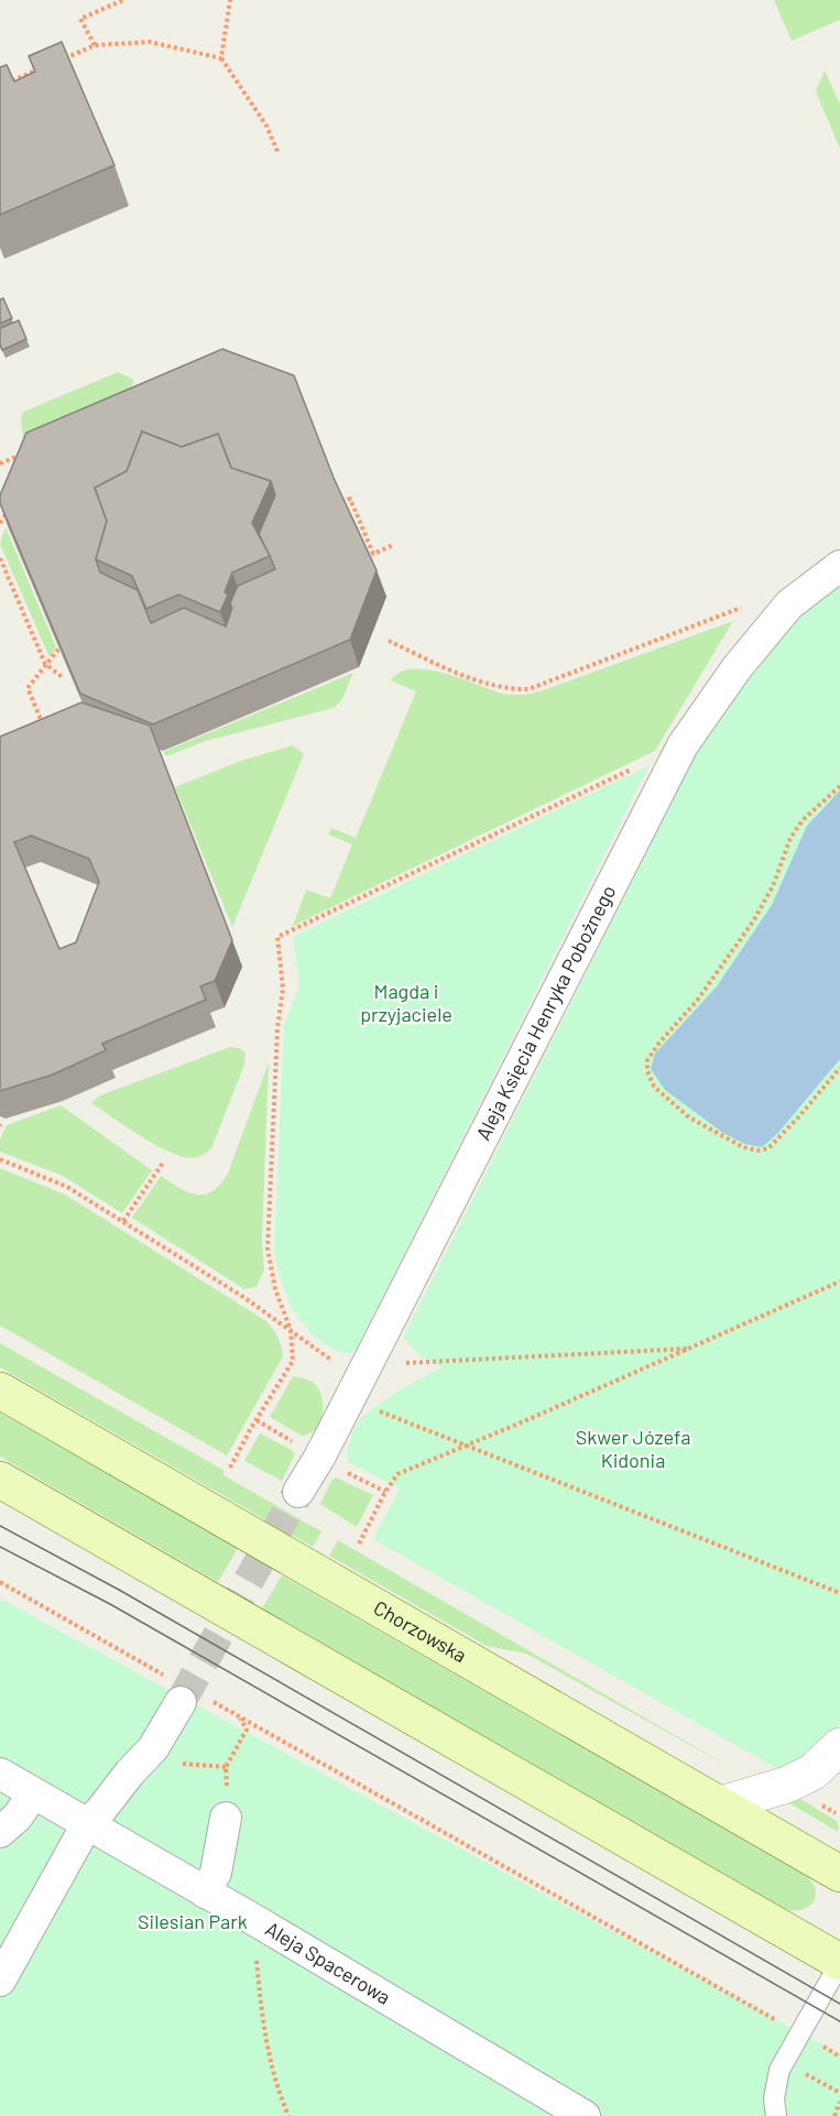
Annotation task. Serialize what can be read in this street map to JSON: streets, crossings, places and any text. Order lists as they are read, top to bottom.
{
  "streets": {
    "main road": ["Chorzowska"],
    "street": ["Aleja Księcia Henryka Pobożnego", "Aleja Spacerowa"]
  },
  "parks": ["Magda i przyjaciele", "Skwer Józefa Kidonia", "Silesian Park"]
}
